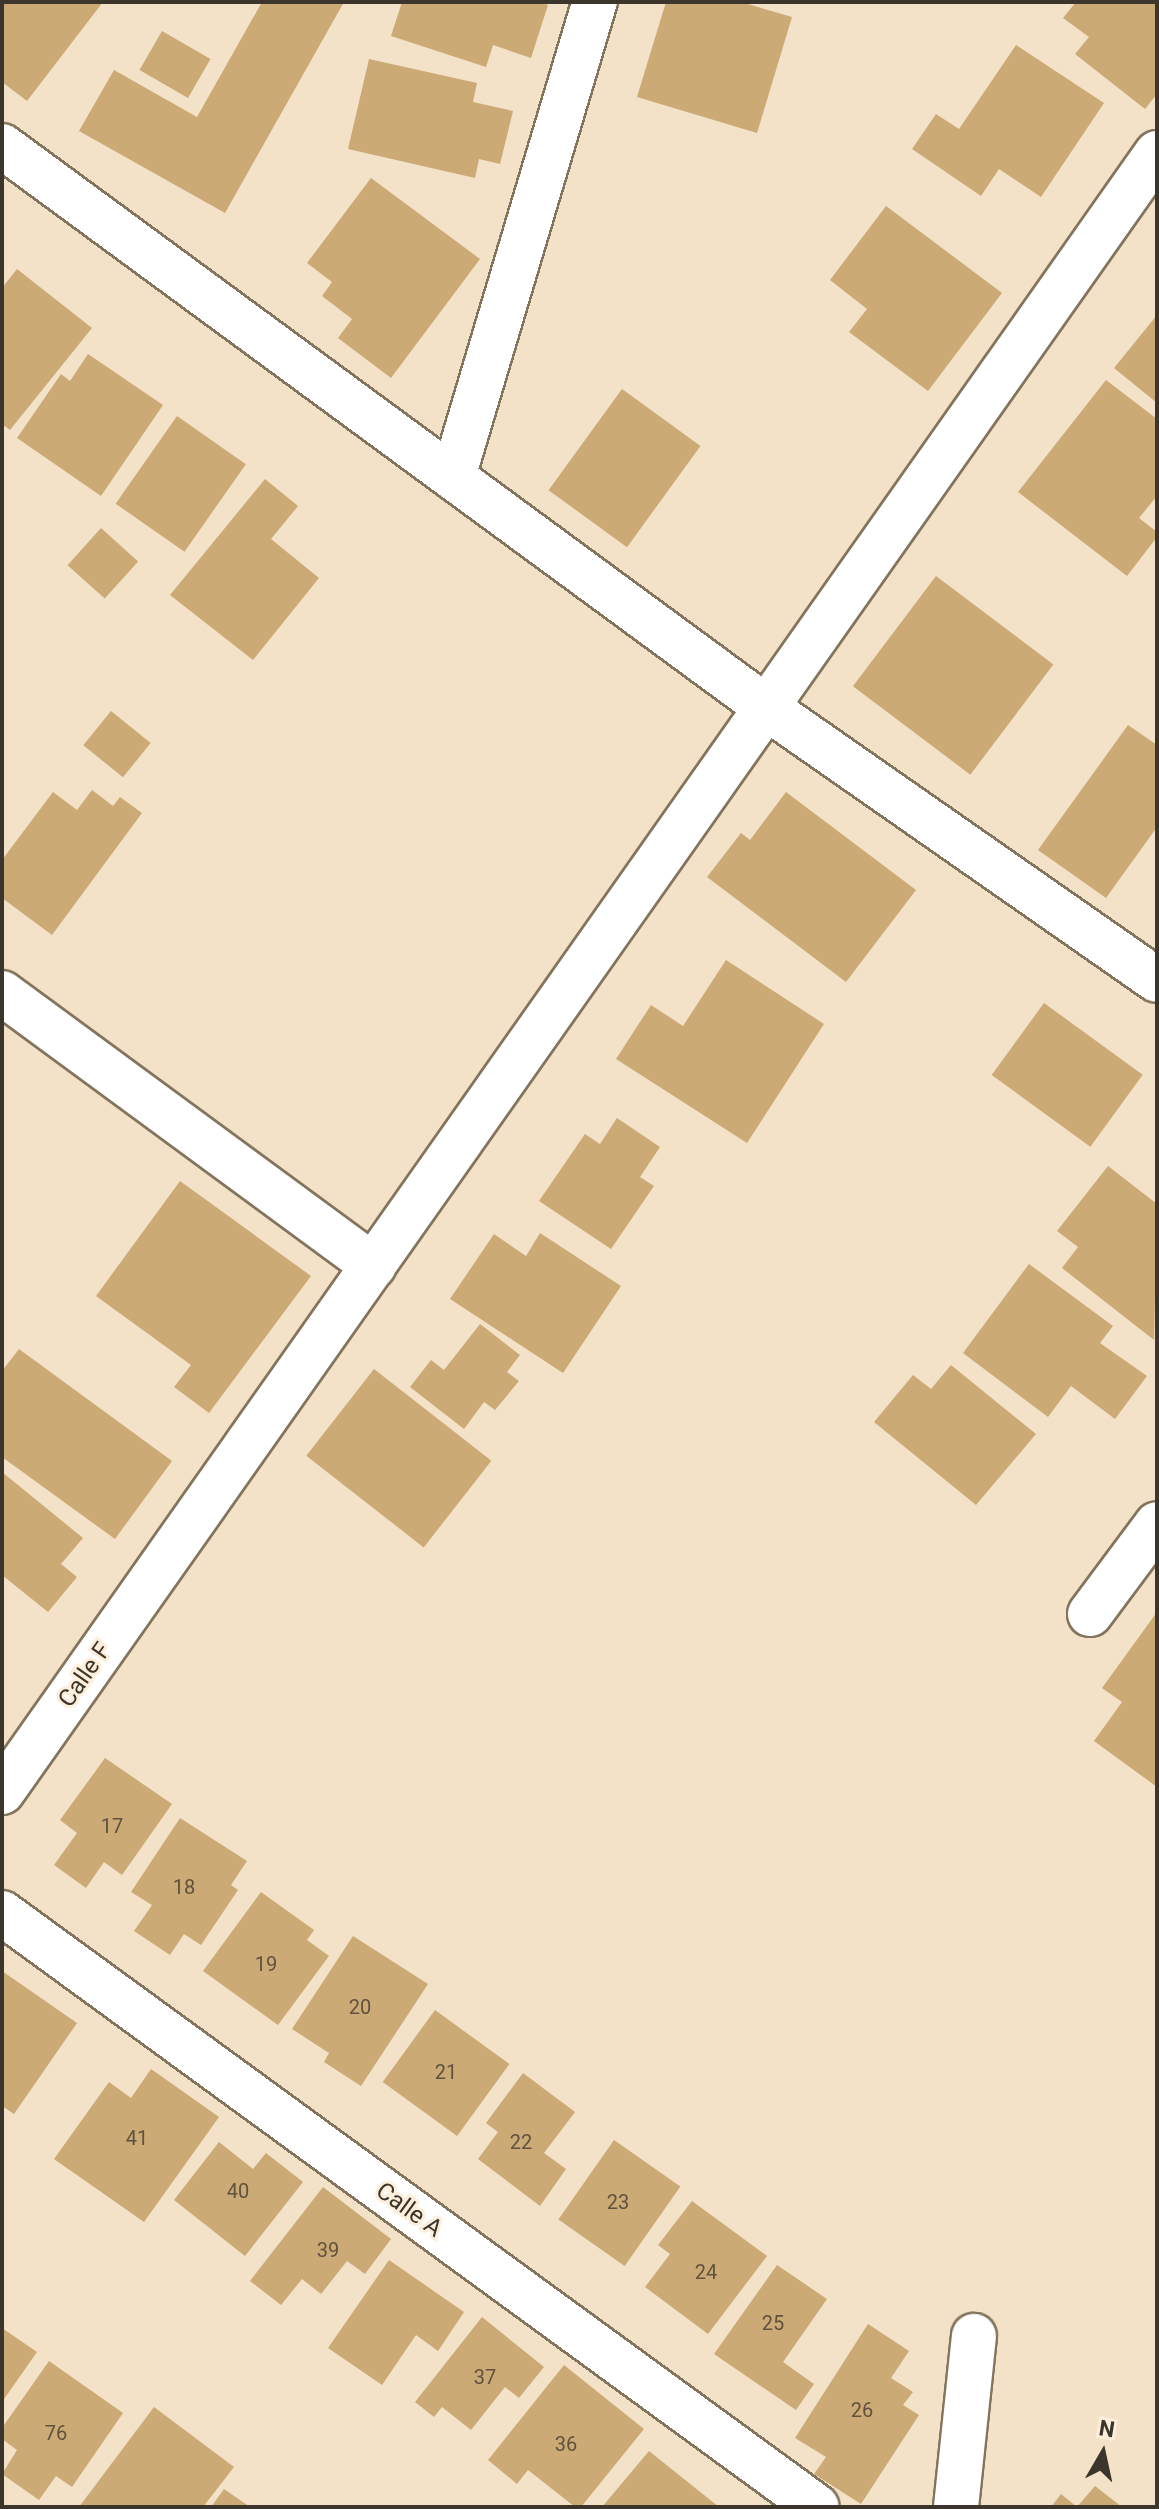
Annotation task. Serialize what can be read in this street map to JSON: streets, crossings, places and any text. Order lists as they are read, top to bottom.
{
  "streets": {
    "street": ["Calle F", "Calle A"]
  },
  "house_numbers": [
    "17",
    "18",
    "19",
    "20",
    "21",
    "41",
    "22",
    "40",
    "23",
    "39",
    "24",
    "25",
    "37",
    "26",
    "76",
    "36"
  ],
  "north": "top"
}
